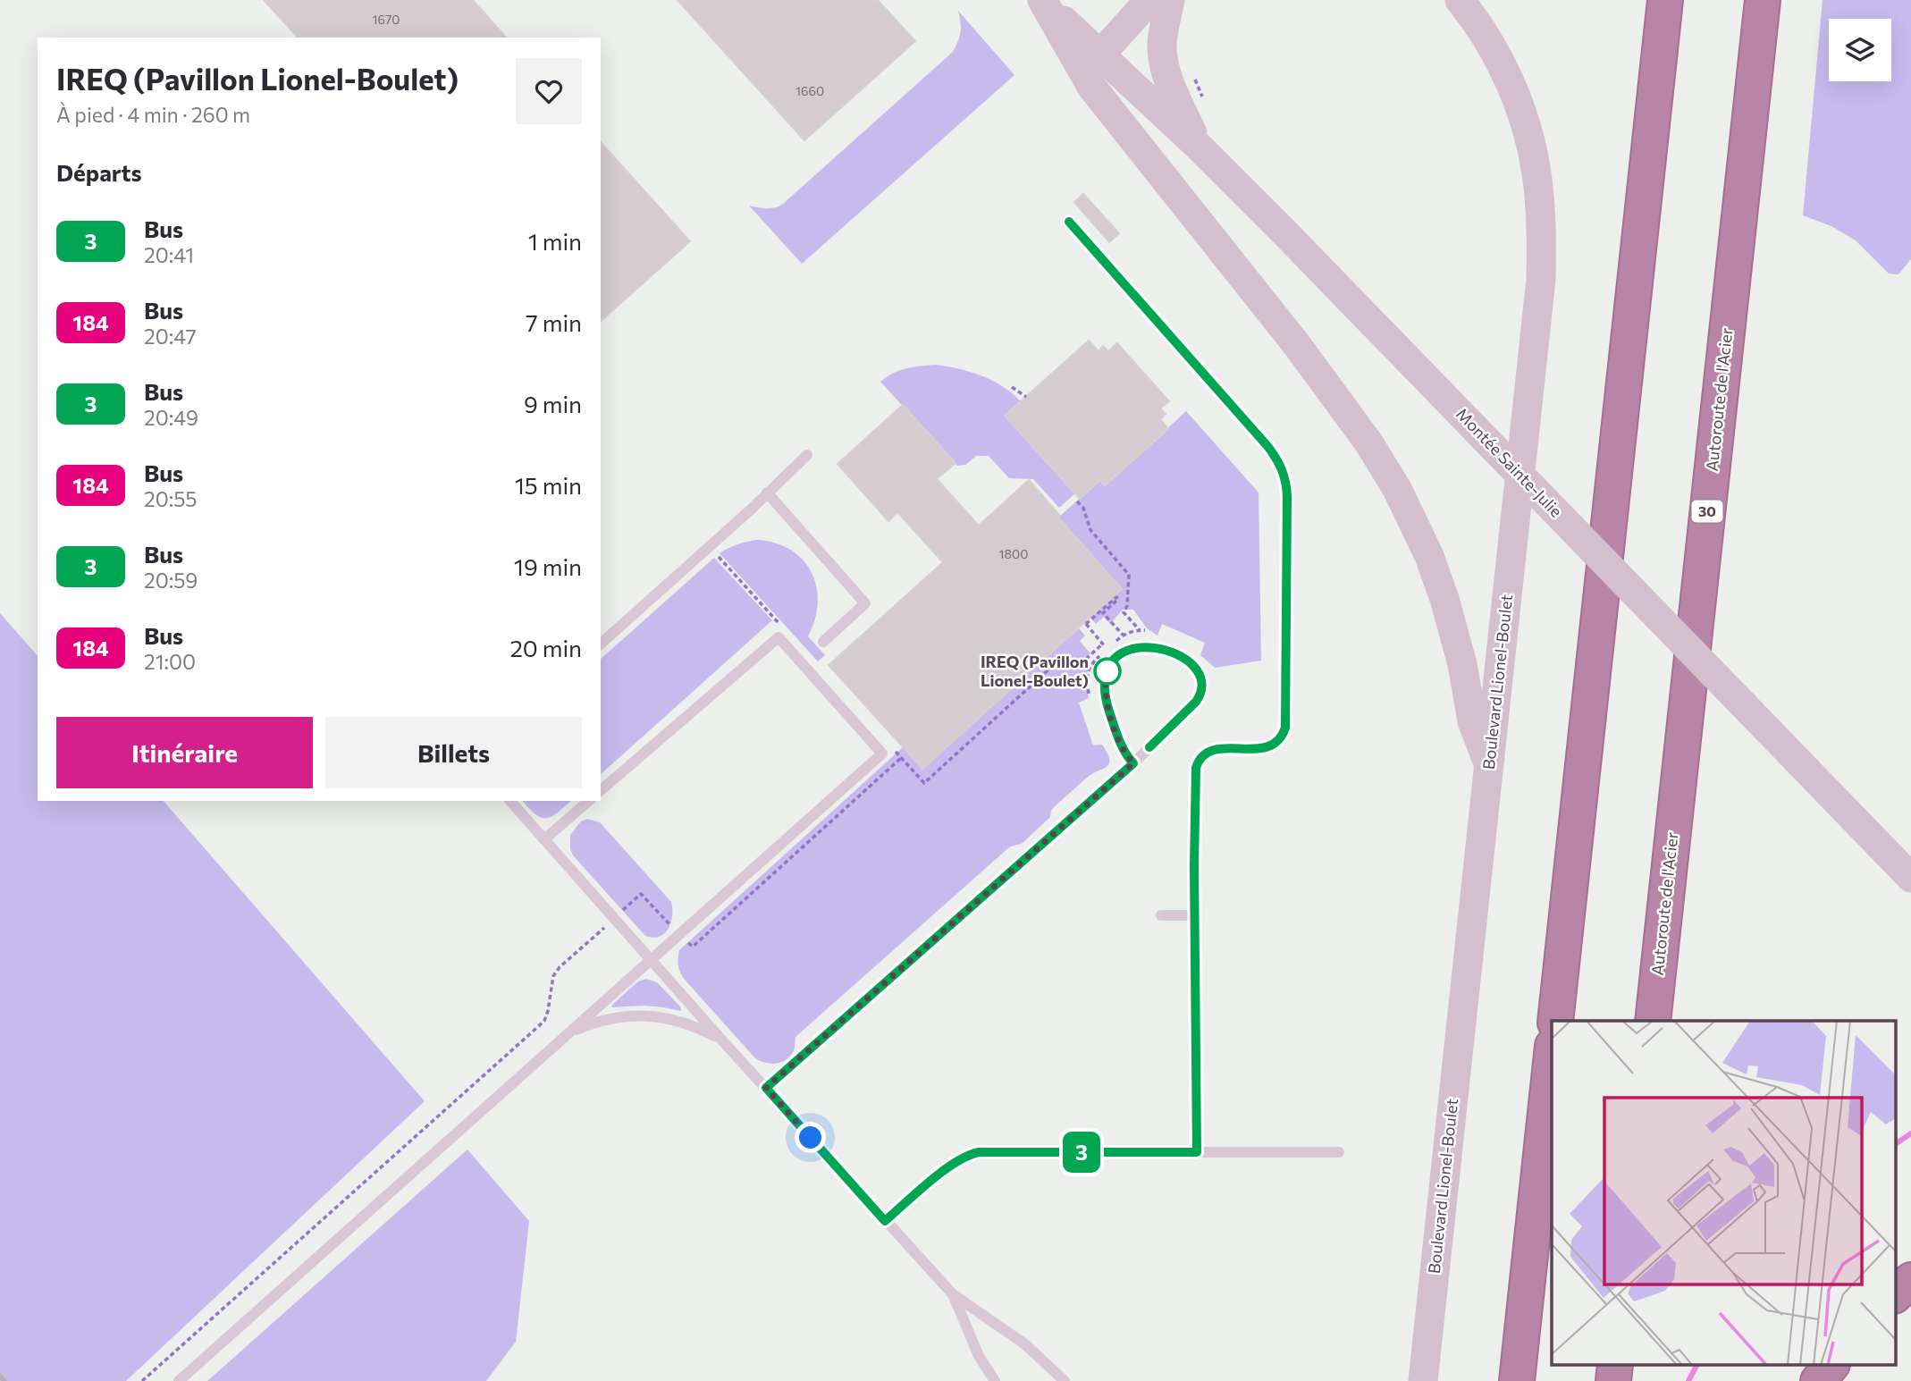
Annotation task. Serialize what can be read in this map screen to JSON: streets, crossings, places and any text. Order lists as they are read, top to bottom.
{
  "streets": {
    "highway": ["Autoroute de l'Acier", "30"],
    "main road": ["Montée Sainte-Julie", "Boulevard Lionel-Boulet"]
  },
  "places": ["IREQ (Pavillon Lionel-Boulet)"],
  "lines": ["bus line 3"],
  "house_numbers": ["1670", "1660", "1800"],
  "page": {
    "on_map": "3",
    "heading": [
      ["IREQ (Pavillon Lionel-Boulet)", "À pied · 4 min · 260 m"],
      "Départs"
    ],
    "list": [
      {
        "mark": "3",
        "name": "Bus",
        "note": "20:41",
        "value": "1 min"
      },
      {
        "mark": "184",
        "name": "Bus",
        "note": "20:47",
        "value": "7 min"
      },
      {
        "mark": "3",
        "name": "Bus",
        "note": "20:49",
        "value": "9 min"
      },
      {
        "mark": "184",
        "name": "Bus",
        "note": "20:55",
        "value": "15 min"
      },
      {
        "mark": "3",
        "name": "Bus",
        "note": "20:59",
        "value": "19 min"
      },
      {
        "mark": "184",
        "name": "Bus",
        "note": "21:00",
        "value": "20 min"
      }
    ],
    "buttons": ["Itinéraire", "Billets"]
  }
}
